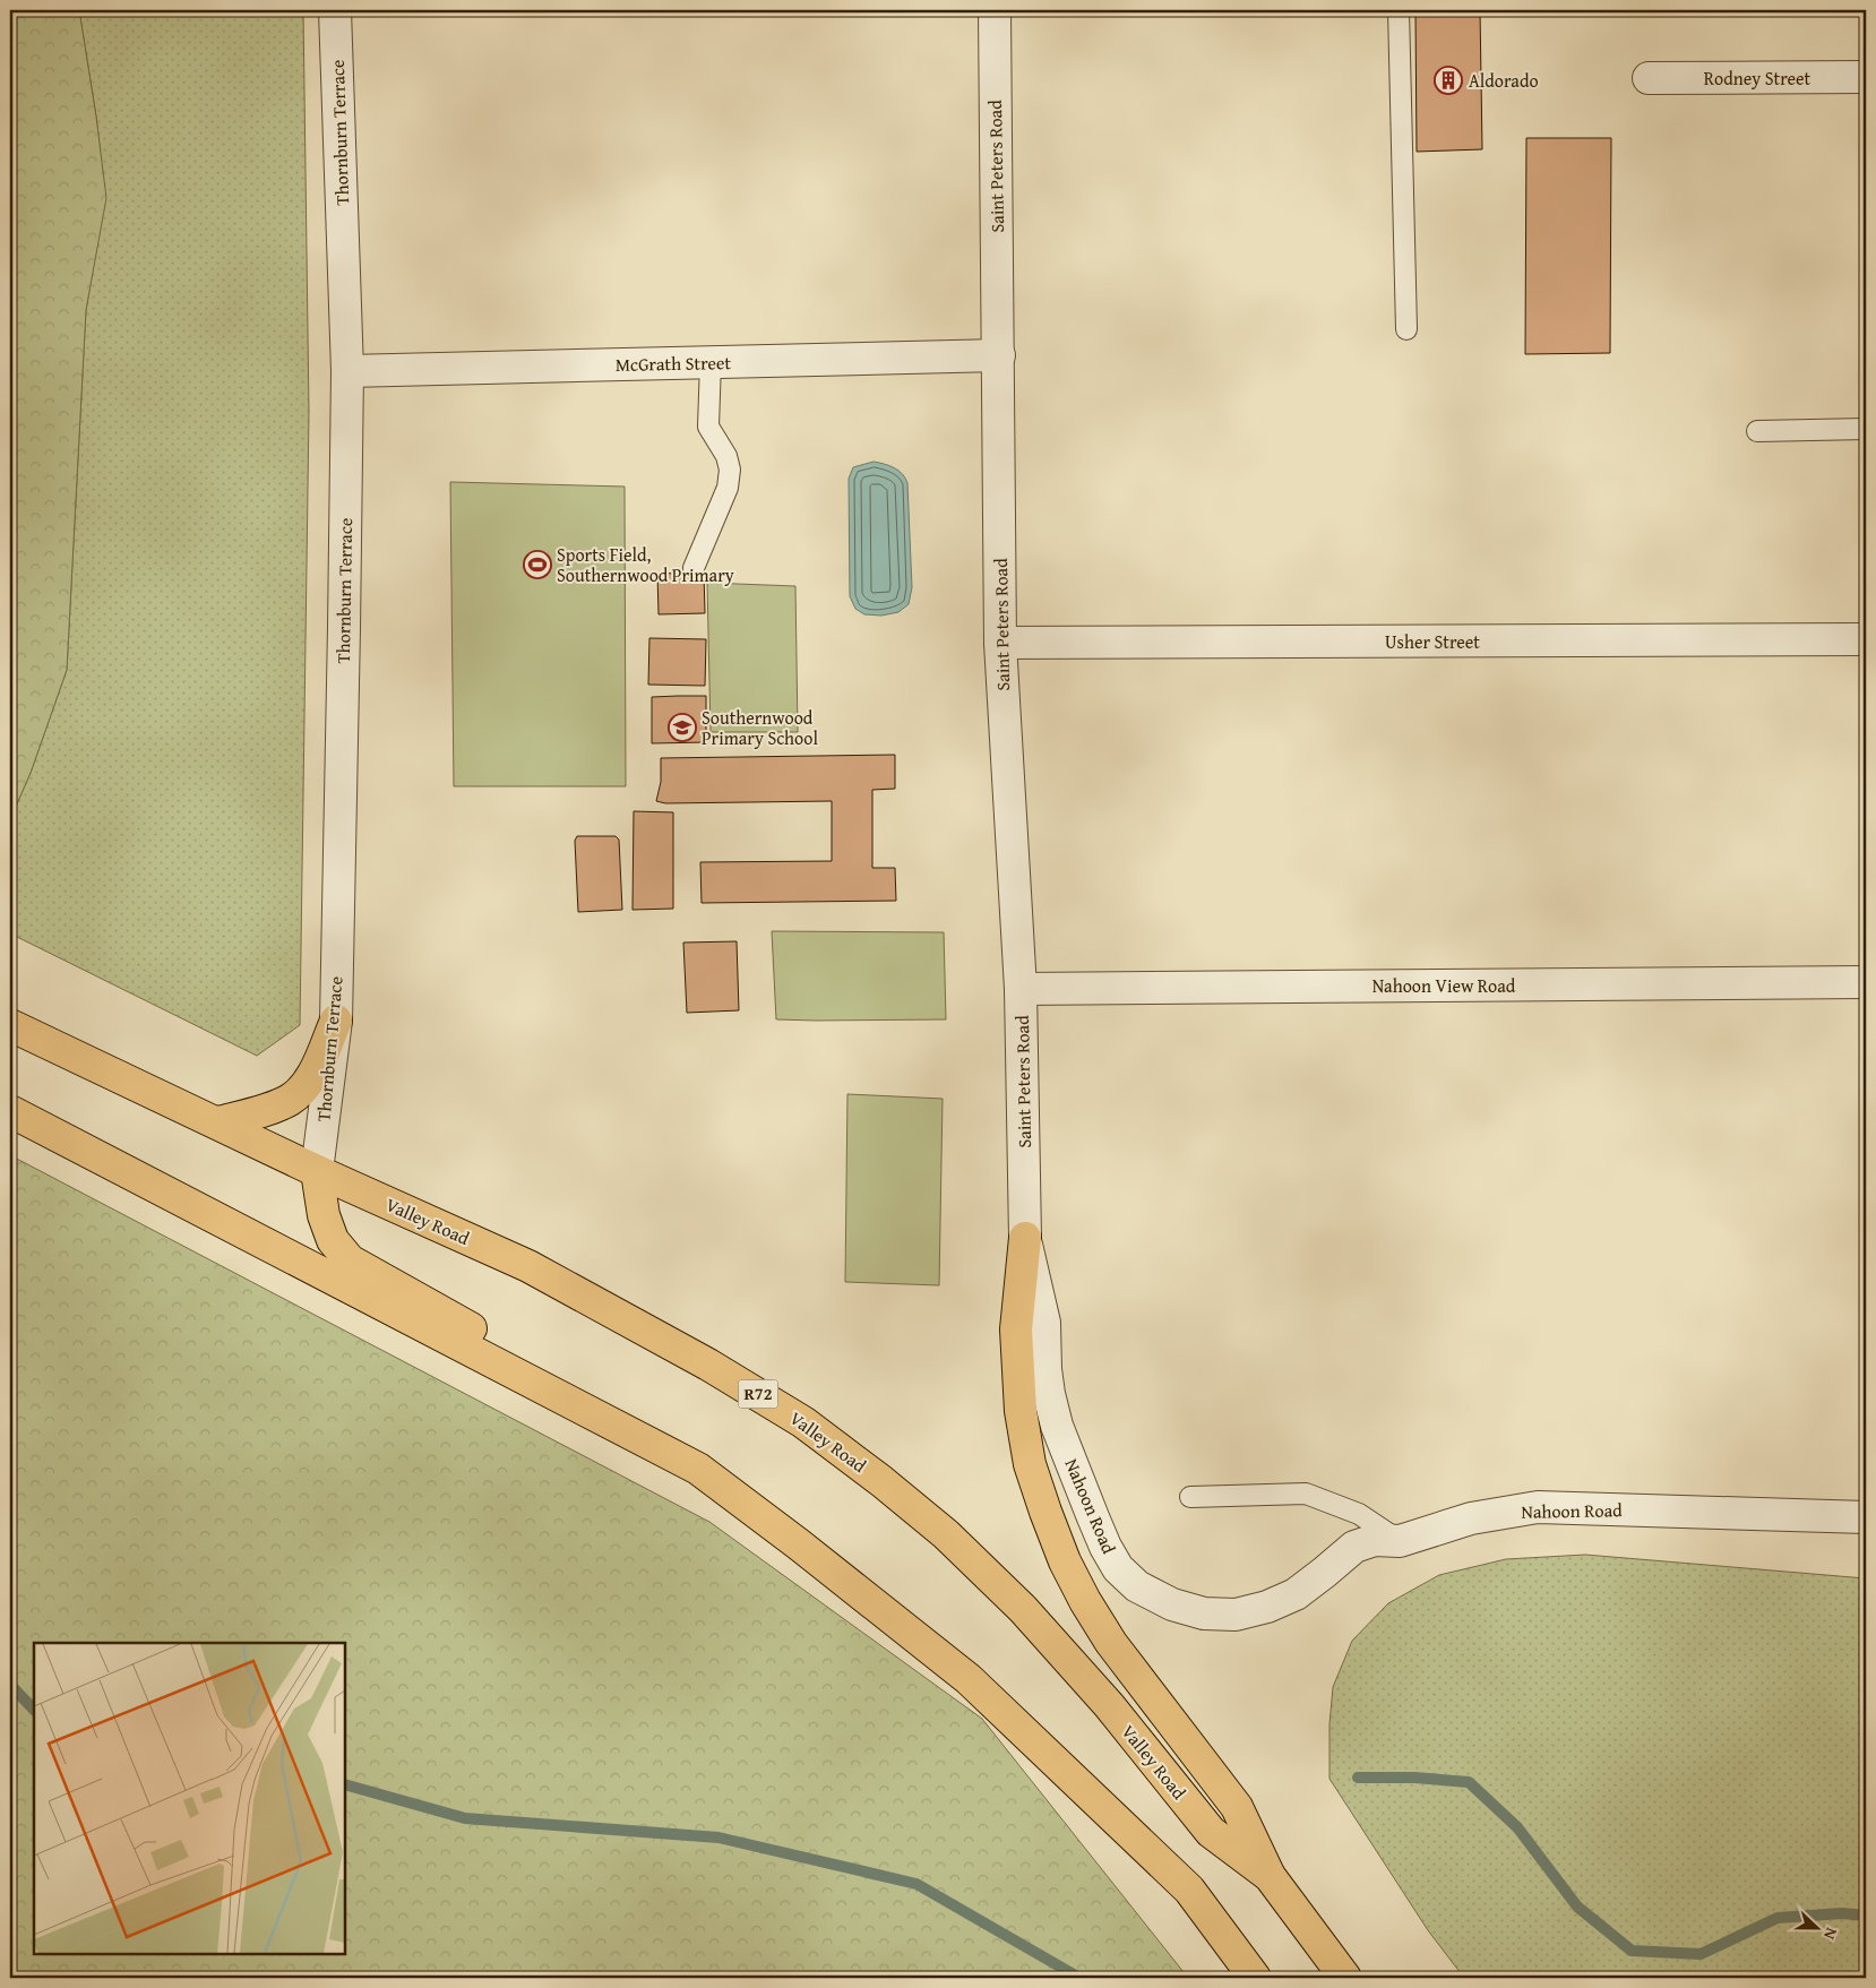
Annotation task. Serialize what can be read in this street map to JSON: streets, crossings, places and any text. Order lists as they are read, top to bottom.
{
  "streets": {
    "highway": ["Valley Road", "R72"],
    "street": [
      "Rodney Street",
      "Thornburn Terrace",
      "Saint Peters Road",
      "McGrath Street",
      "Usher Street",
      "Nahoon View Road",
      "Nahoon Road"
    ]
  },
  "crossings": [
    ["Thornburn Terrace", "McGrath Street"],
    ["Thornburn Terrace", "Valley Road"],
    ["Saint Peters Road", "McGrath Street"],
    ["Saint Peters Road", "Usher Street"],
    ["Saint Peters Road", "Nahoon View Road"],
    ["Saint Peters Road", "Nahoon Road"]
  ],
  "places": {
    "building": ["Aldorado"],
    "sports": ["Sports Field, Southernwood Primary"],
    "school or university": ["Southernwood Primary School"]
  },
  "north": "right"
}
